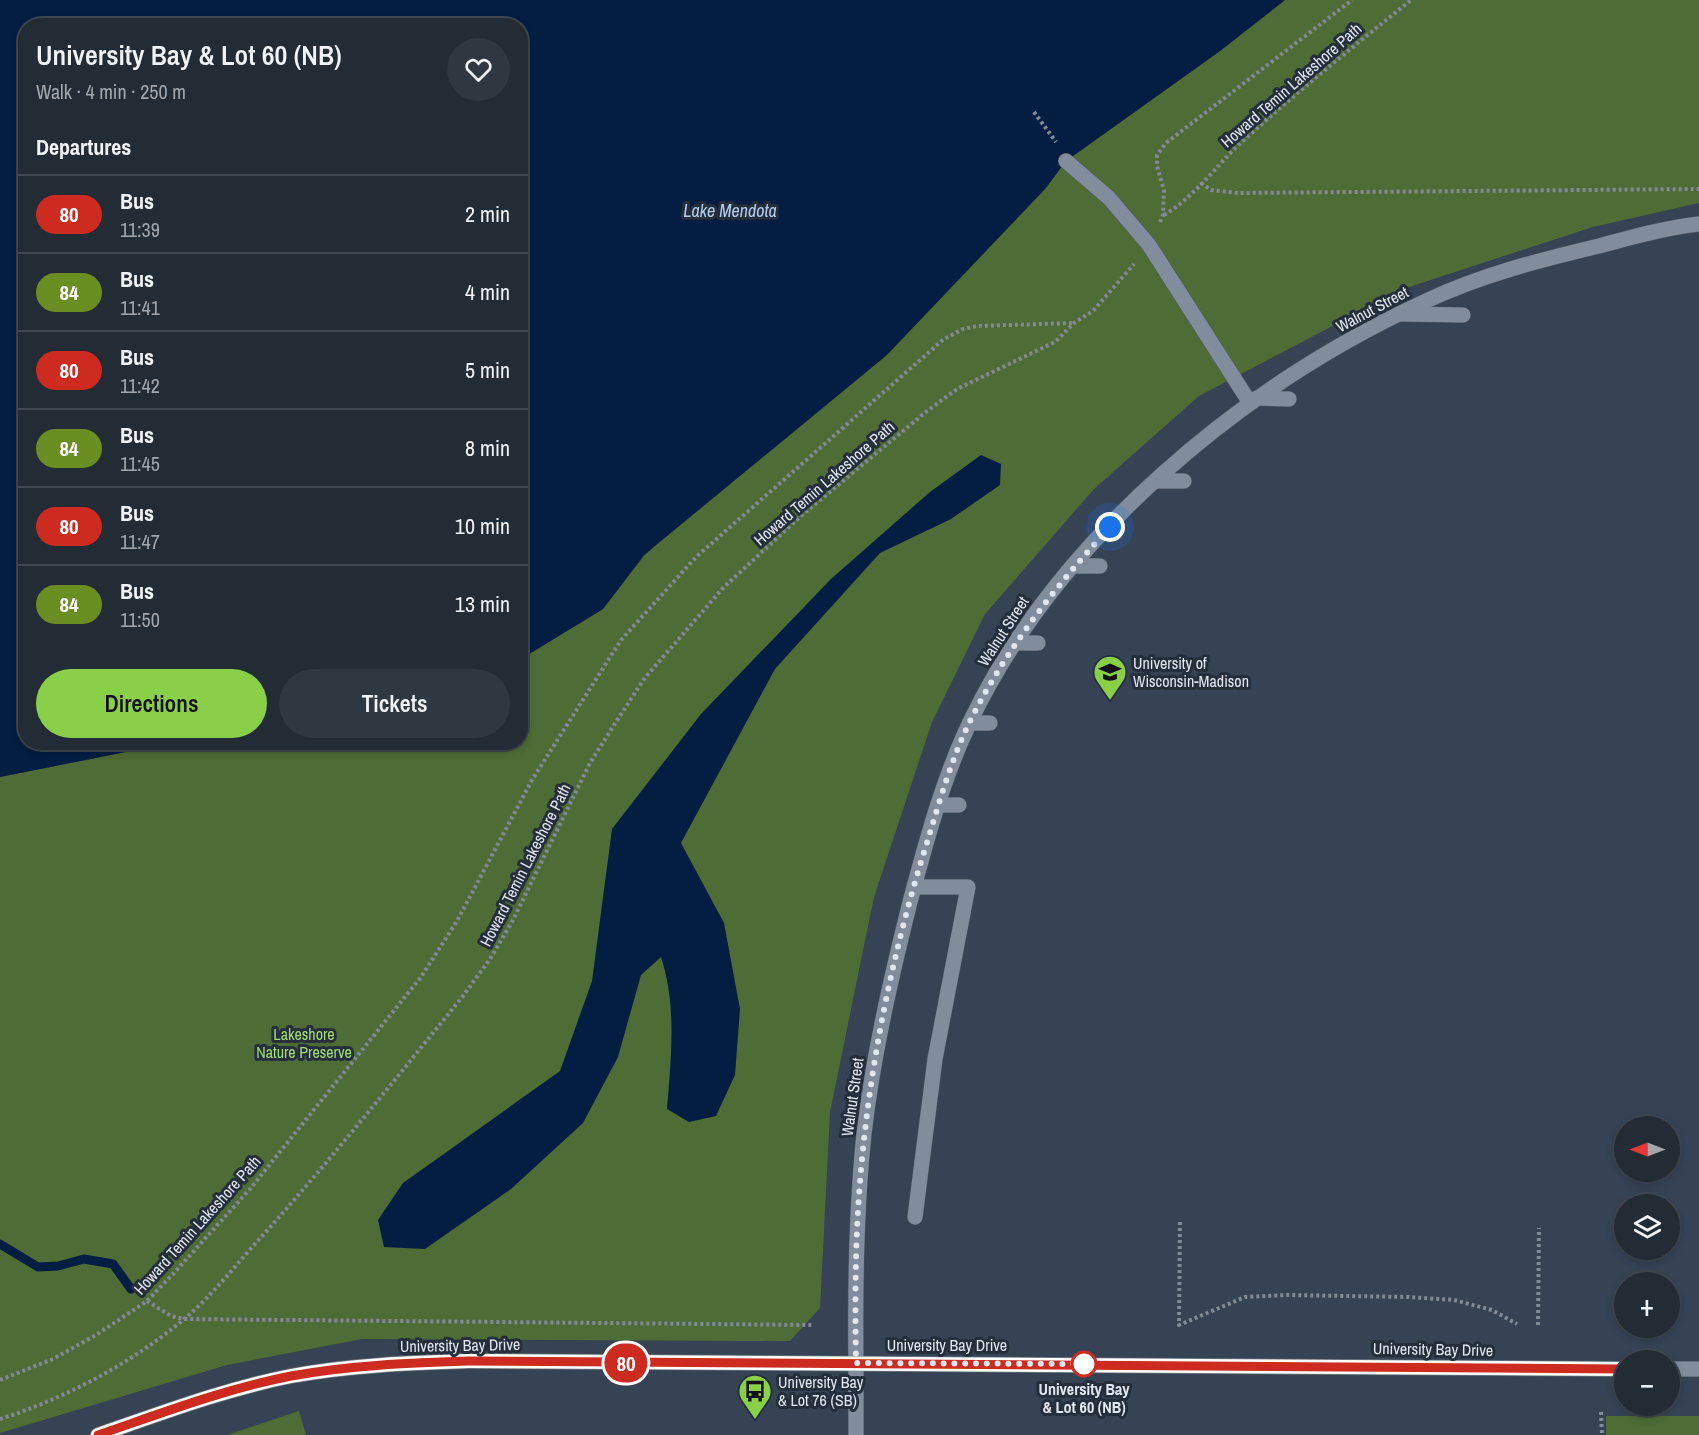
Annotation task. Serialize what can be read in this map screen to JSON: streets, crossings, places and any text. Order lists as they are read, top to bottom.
{
  "streets": {
    "street": ["Walnut Street", "University Bay Drive"],
    "path": ["Howard Temin Lakeshore Path"]
  },
  "crossings": [
    ["Walnut Street", "University Bay Drive"]
  ],
  "water": ["Lake Mendota"],
  "parks": ["Lakeshore Nature Preserve"],
  "places": {
    "school or university": ["University of Wisconsin-Madison"],
    "other": ["University Bay & Lot 60 (NB)"],
    "bus stop": ["University Bay & Lot 76 (SB)"]
  },
  "lines": ["bus line 80"],
  "north": "left",
  "page": {
    "on_map": "80",
    "heading": [
      ["University Bay & Lot 60 (NB)", "Walk · 4 min · 250 m"],
      "Departures"
    ],
    "list": [
      {
        "mark": "80",
        "name": "Bus",
        "note": "11:39",
        "value": "2 min"
      },
      {
        "mark": "84",
        "name": "Bus",
        "note": "11:41",
        "value": "4 min"
      },
      {
        "mark": "80",
        "name": "Bus",
        "note": "11:42",
        "value": "5 min"
      },
      {
        "mark": "84",
        "name": "Bus",
        "note": "11:45",
        "value": "8 min"
      },
      {
        "mark": "80",
        "name": "Bus",
        "note": "11:47",
        "value": "10 min"
      },
      {
        "mark": "84",
        "name": "Bus",
        "note": "11:50",
        "value": "13 min"
      }
    ],
    "buttons": ["Directions", "Tickets"],
    "map_buttons": ["+", "−"]
  }
}
